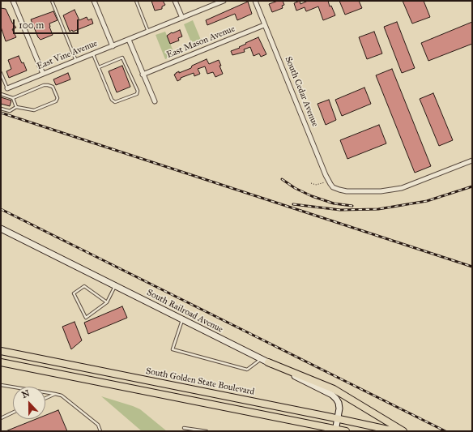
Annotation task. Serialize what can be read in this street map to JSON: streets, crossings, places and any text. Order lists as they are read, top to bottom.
{
  "streets": {
    "main road": ["South Golden State Boulevard"],
    "street": [
      "East Mason Avenue",
      "East Vine Avenue",
      "South Cedar Avenue",
      "South Railroad Avenue"
    ]
  },
  "crossings": [
    ["East Mason Avenue", "South Cedar Avenue"],
    ["South Railroad Avenue", "South Golden State Boulevard"]
  ],
  "scale_bar": "100 m",
  "north": "top"
}
